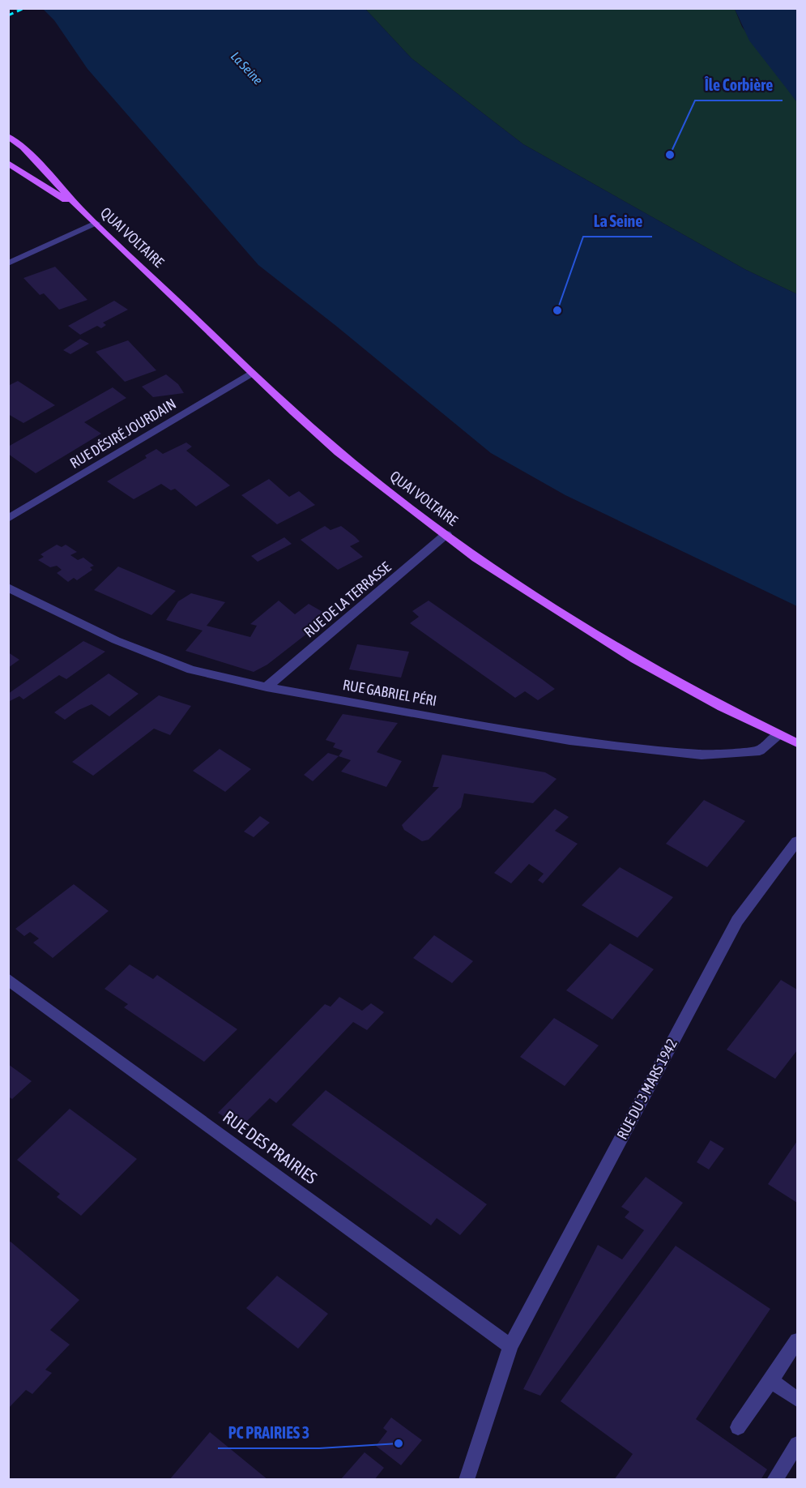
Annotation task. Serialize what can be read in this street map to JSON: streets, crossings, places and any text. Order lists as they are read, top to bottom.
{
  "streets": {
    "main road": ["QUAI VOLTAIRE"],
    "street": [
      "RUE DÉSIRÉ JOURDAIN",
      "RUE DE LA TERRASSE",
      "RUE GABRIEL PÉRI",
      "RUE DU 3 MARS 1942",
      "RUE DES PRAIRIES"
    ]
  },
  "crossings": [
    ["QUAI VOLTAIRE", "RUE DÉSIRÉ JOURDAIN"],
    ["QUAI VOLTAIRE", "RUE DE LA TERRASSE"],
    ["QUAI VOLTAIRE", "RUE GABRIEL PÉRI"],
    ["RUE DE LA TERRASSE", "RUE GABRIEL PÉRI"],
    ["RUE DU 3 MARS 1942", "RUE DES PRAIRIES"]
  ],
  "water": ["La Seine"],
  "places": ["Île Corbière", "La Seine", "PC PRAIRIES 3"]
}
